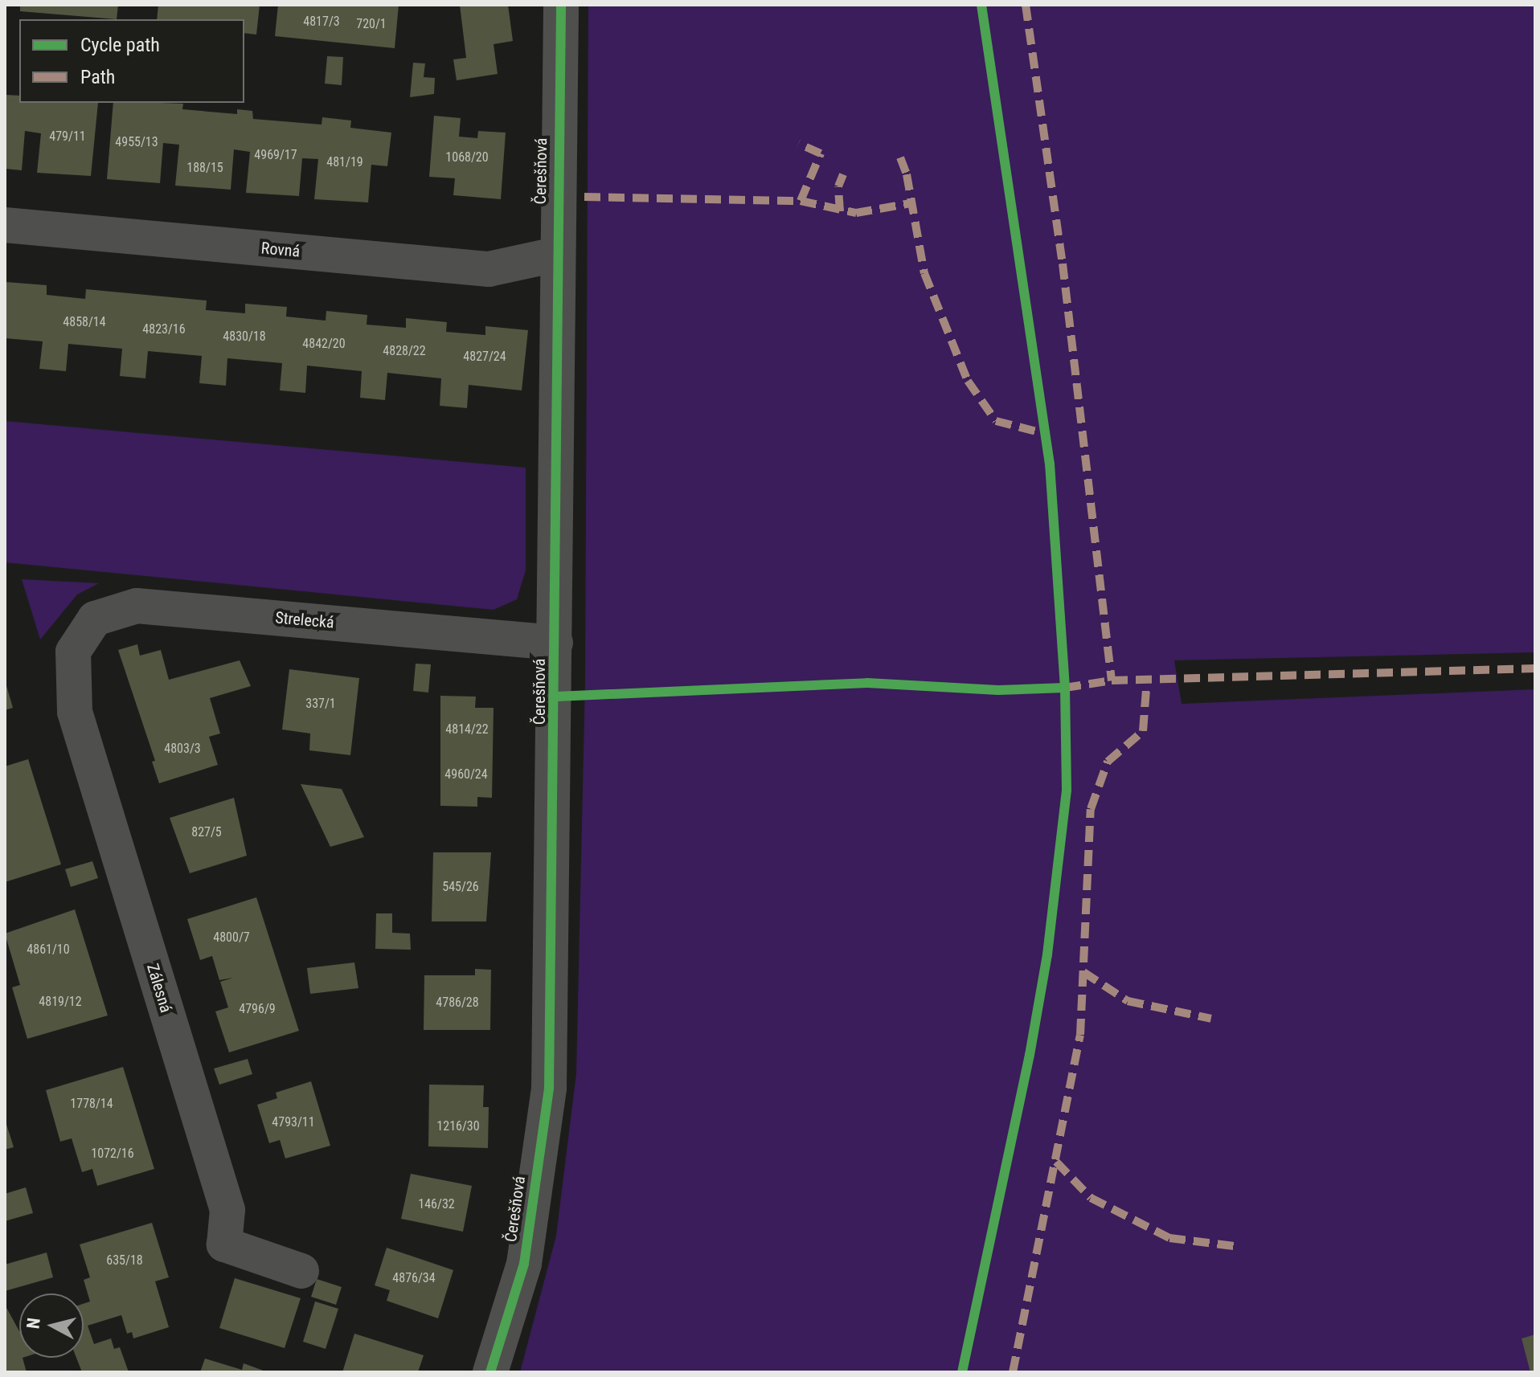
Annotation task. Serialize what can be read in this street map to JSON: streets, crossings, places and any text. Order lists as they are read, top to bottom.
{
  "streets": {
    "street": [
      "Čerešňová",
      "Rovná",
      "Strelecká",
      "Zálesná"
    ]
  },
  "crossings": [
    ["Čerešňová", "Rovná"],
    ["Čerešňová", "Strelecká"],
    ["Strelecká", "Zálesná"]
  ],
  "house_numbers": [
    "4817/3",
    "720/1",
    "479/11",
    "4955/13",
    "4969/17",
    "1068/20",
    "481/19",
    "188/15",
    "4858/14",
    "4823/16",
    "4830/18",
    "4842/20",
    "4828/22",
    "4827/24",
    "337/1",
    "4814/22",
    "4803/3",
    "4960/24",
    "827/5",
    "545/26",
    "4800/7",
    "4861/10",
    "4819/12",
    "4786/28",
    "4796/9",
    "1778/14",
    "4793/11",
    "1216/30",
    "1072/16",
    "146/32",
    "635/18",
    "4876/34"
  ],
  "legend": ["Cycle path", "Path"],
  "north": "left"
}
